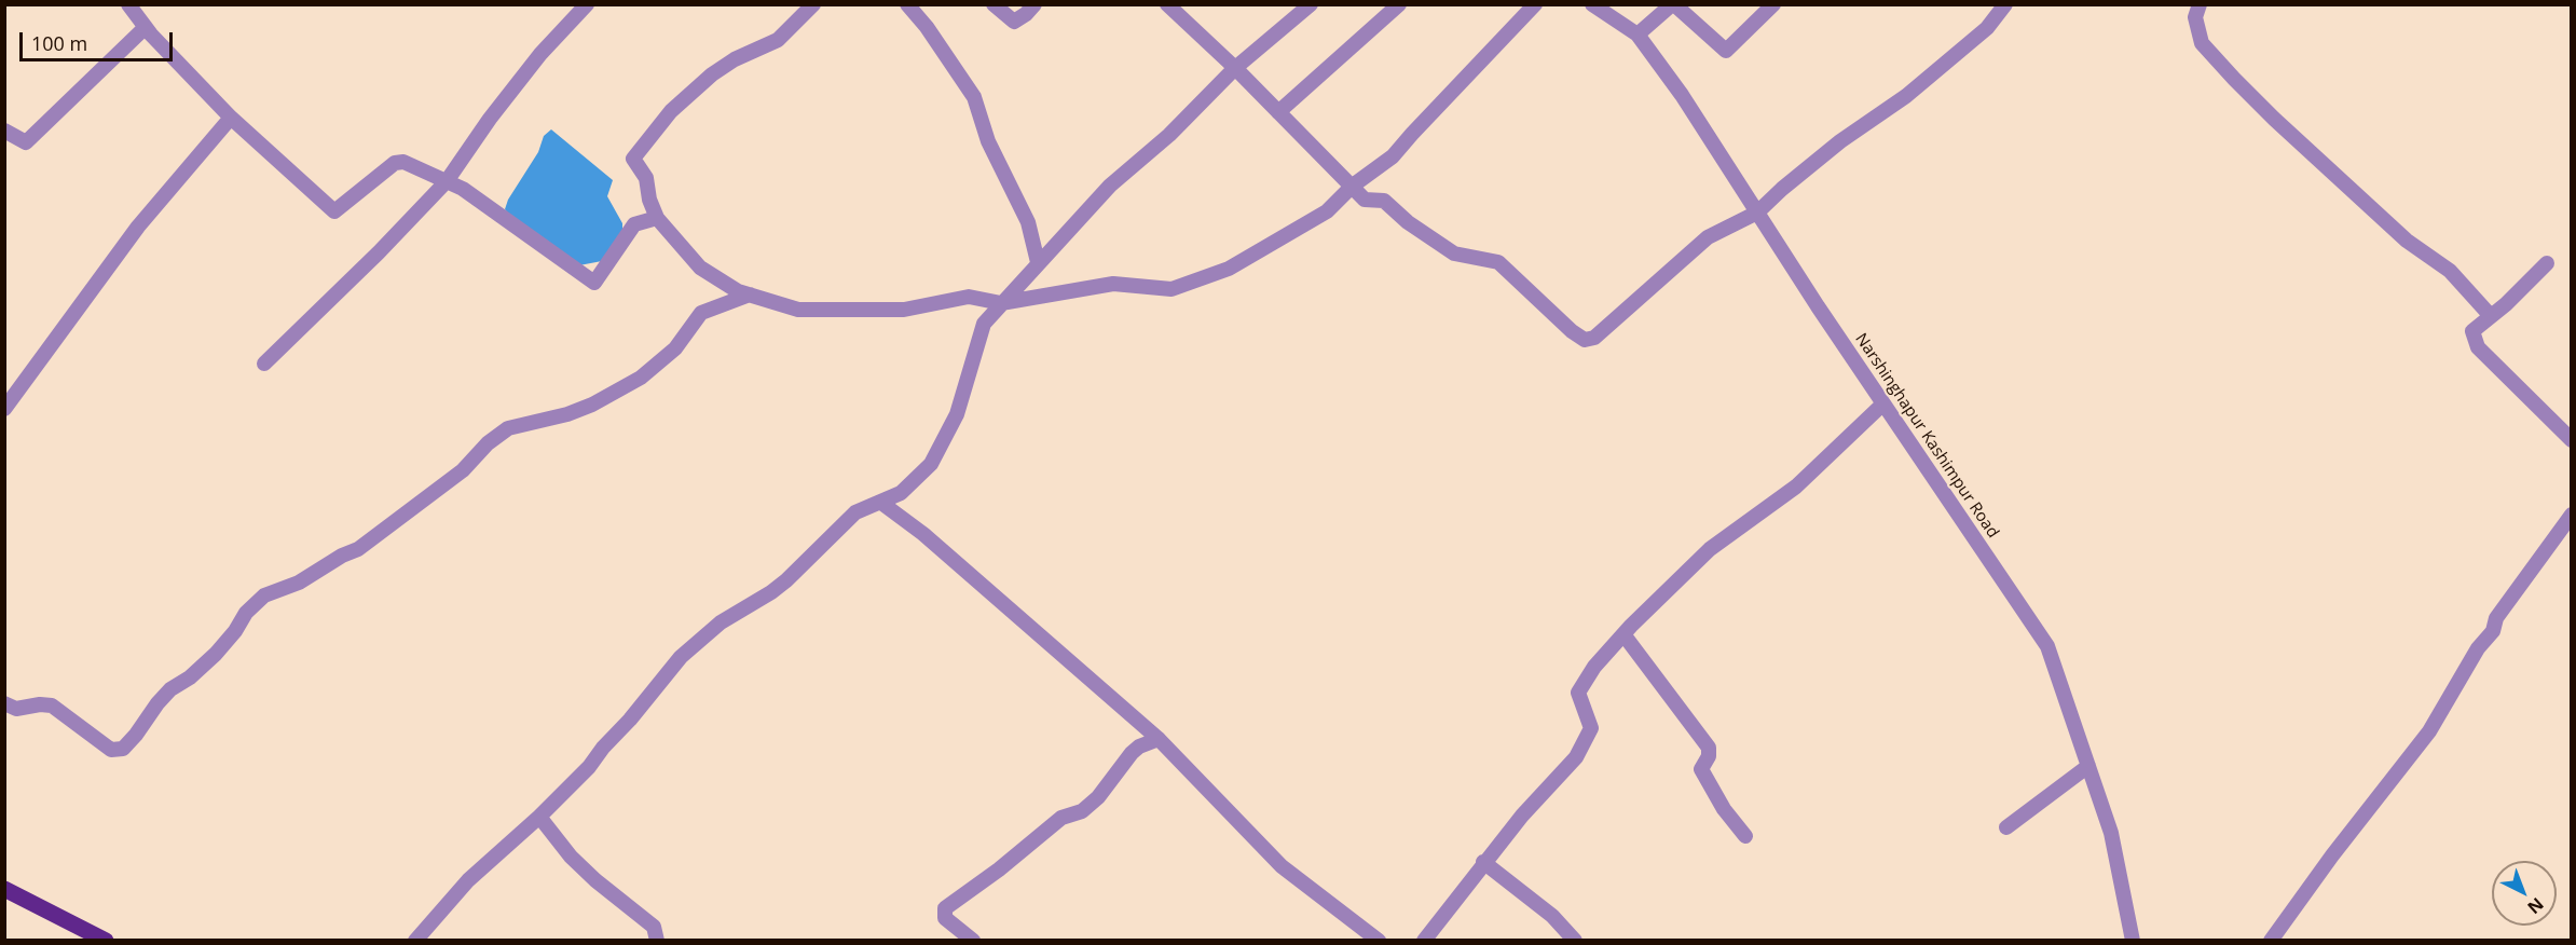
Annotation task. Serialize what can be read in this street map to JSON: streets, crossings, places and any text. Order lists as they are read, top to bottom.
{
  "streets": {
    "street": ["Narshinghapur Kashimpur Road"]
  },
  "scale_bar": "100 m",
  "north": "bottom right"
}
